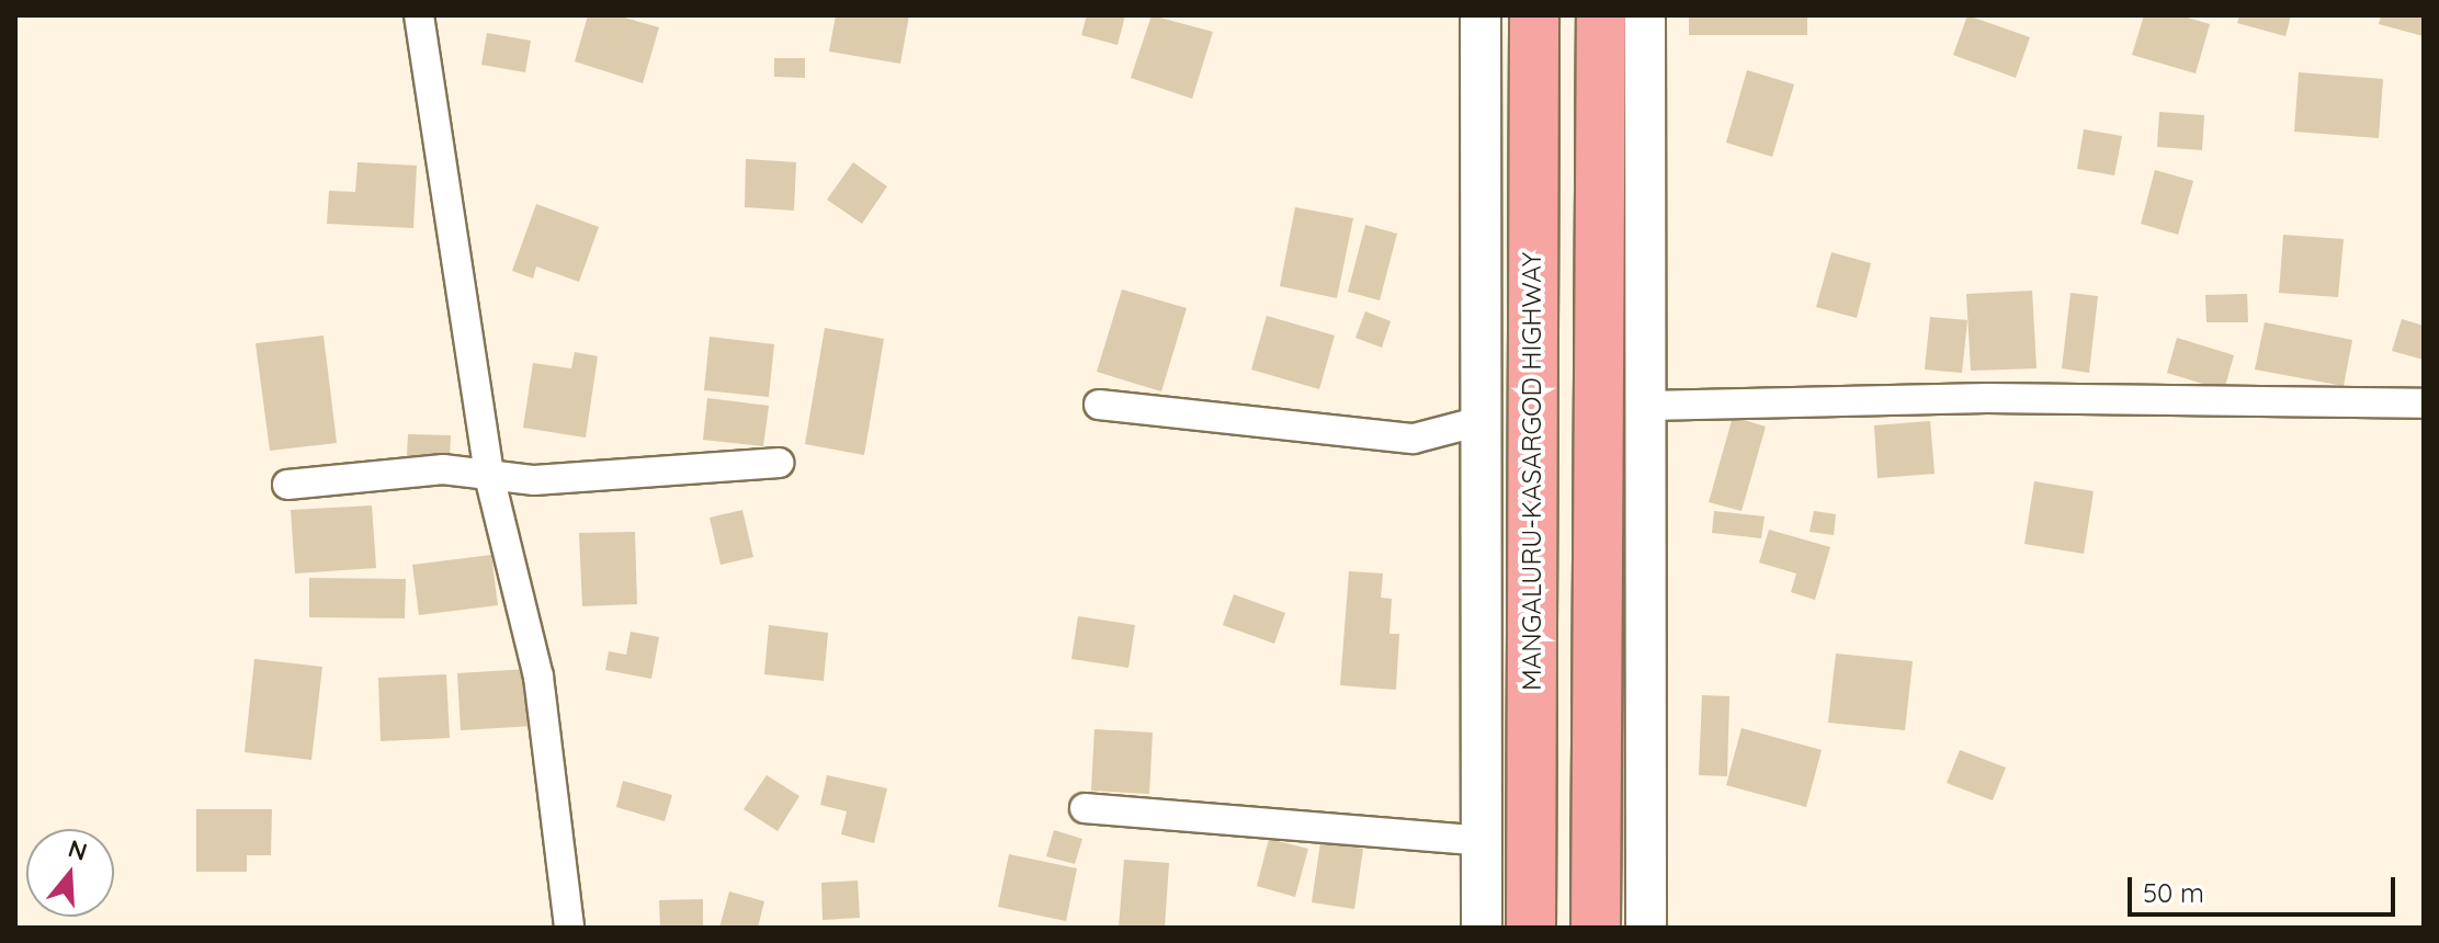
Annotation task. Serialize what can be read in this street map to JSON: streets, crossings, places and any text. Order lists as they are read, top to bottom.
{
  "streets": {
    "highway": ["MANGALURU-KASARGOD HIGHWAY"]
  },
  "scale_bar": "50 m",
  "north": "top"
}
